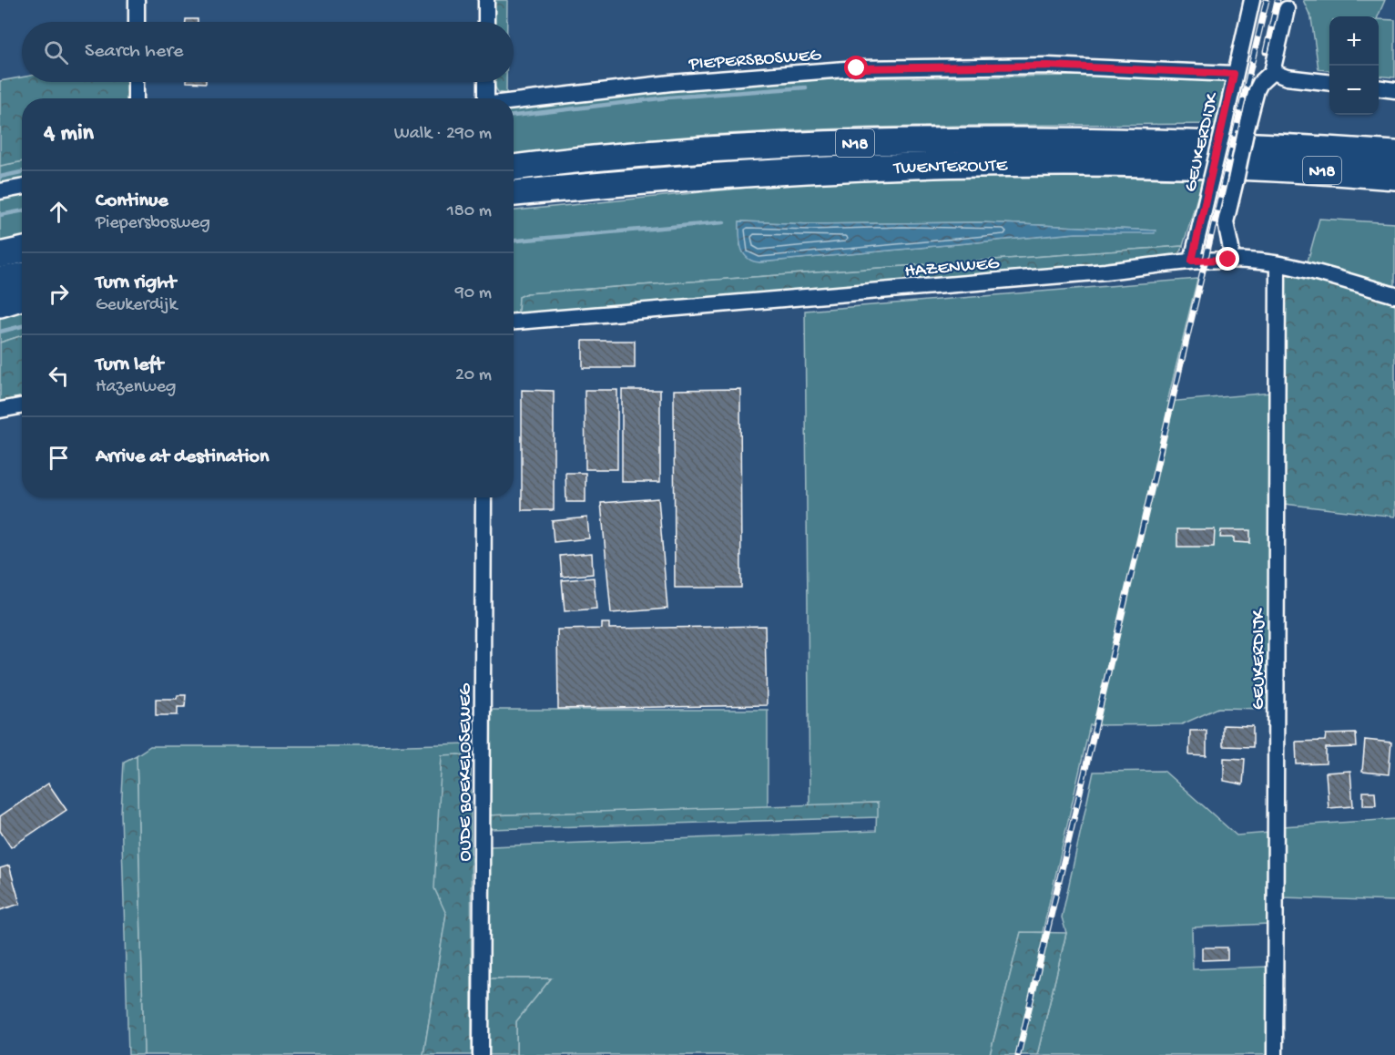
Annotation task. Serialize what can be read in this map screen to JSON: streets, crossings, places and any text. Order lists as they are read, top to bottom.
{
  "streets": {
    "highway": ["N18", "TWENTEROUTE"],
    "street": [
      "PIEPERSBOSWEG",
      "GEUKERDIJK",
      "HAZENWEG",
      "OUDE BOEKELOSEWEG"
    ]
  },
  "crossings": [
    ["PIEPERSBOSWEG", "GEUKERDIJK"],
    ["GEUKERDIJK", "HAZENWEG"]
  ],
  "page": {
    "map_buttons": ["+", "−"],
    "search": "Search here",
    "heading": ["4 min", "Walk · 290 m"],
    "list": [
      ["Continue", "Piepersbosweg", "180 m"],
      ["Turn right", "Geukerdijk", "90 m"],
      ["Turn left", "Hazenweg", "20 m"],
      "Arrive at destination"
    ]
  }
}
